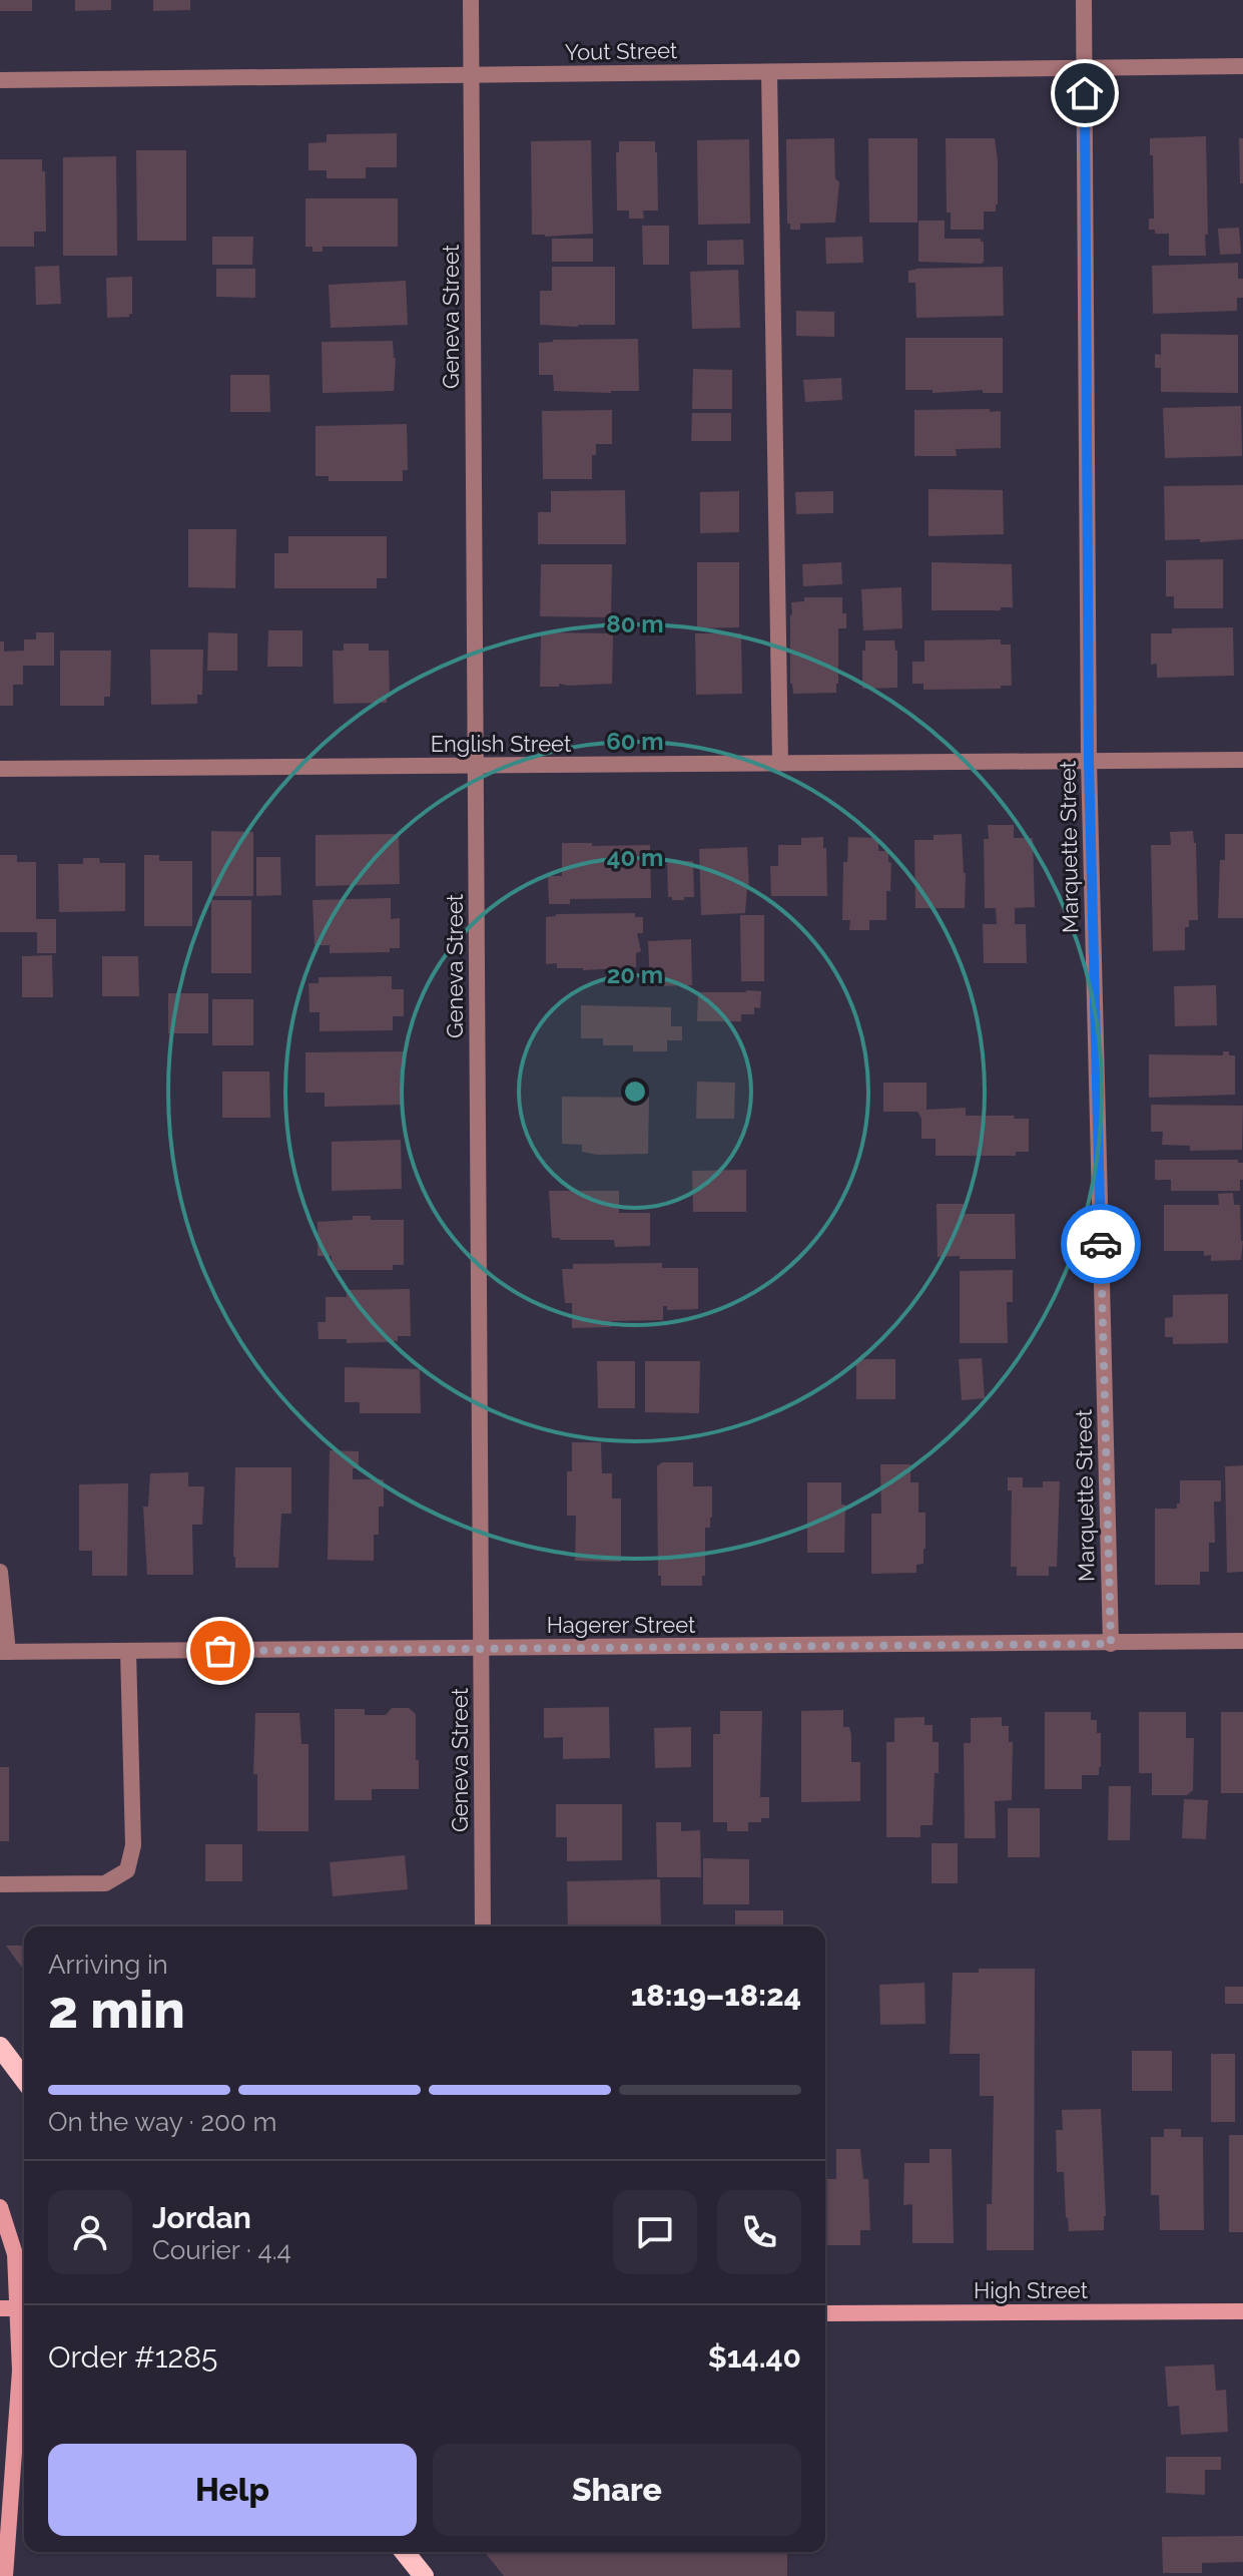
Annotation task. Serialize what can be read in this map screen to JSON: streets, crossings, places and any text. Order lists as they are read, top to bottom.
{
  "streets": {
    "main road": ["High Street"],
    "street": [
      "Yout Street",
      "Geneva Street",
      "English Street",
      "Marquette Street",
      "Hagerer Street"
    ]
  },
  "crossings": [
    ["Yout Street", "Geneva Street"],
    ["Yout Street", "Marquette Street"],
    ["Geneva Street", "English Street"],
    ["Geneva Street", "Hagerer Street"],
    ["English Street", "Marquette Street"],
    ["Marquette Street", "Hagerer Street"]
  ],
  "page": {
    "heading": ["2 min", "Arriving in", "18:19–18:24"],
    "panel": [
      "Jordan",
      "Courier · 4.4",
      "Order #1285",
      "$14.40"
    ],
    "bar": "On the way · 200 m",
    "buttons": ["Help", "Share"]
  },
  "rings": [
    "80 m",
    "60 m",
    "40 m",
    "20 m"
  ]
}
